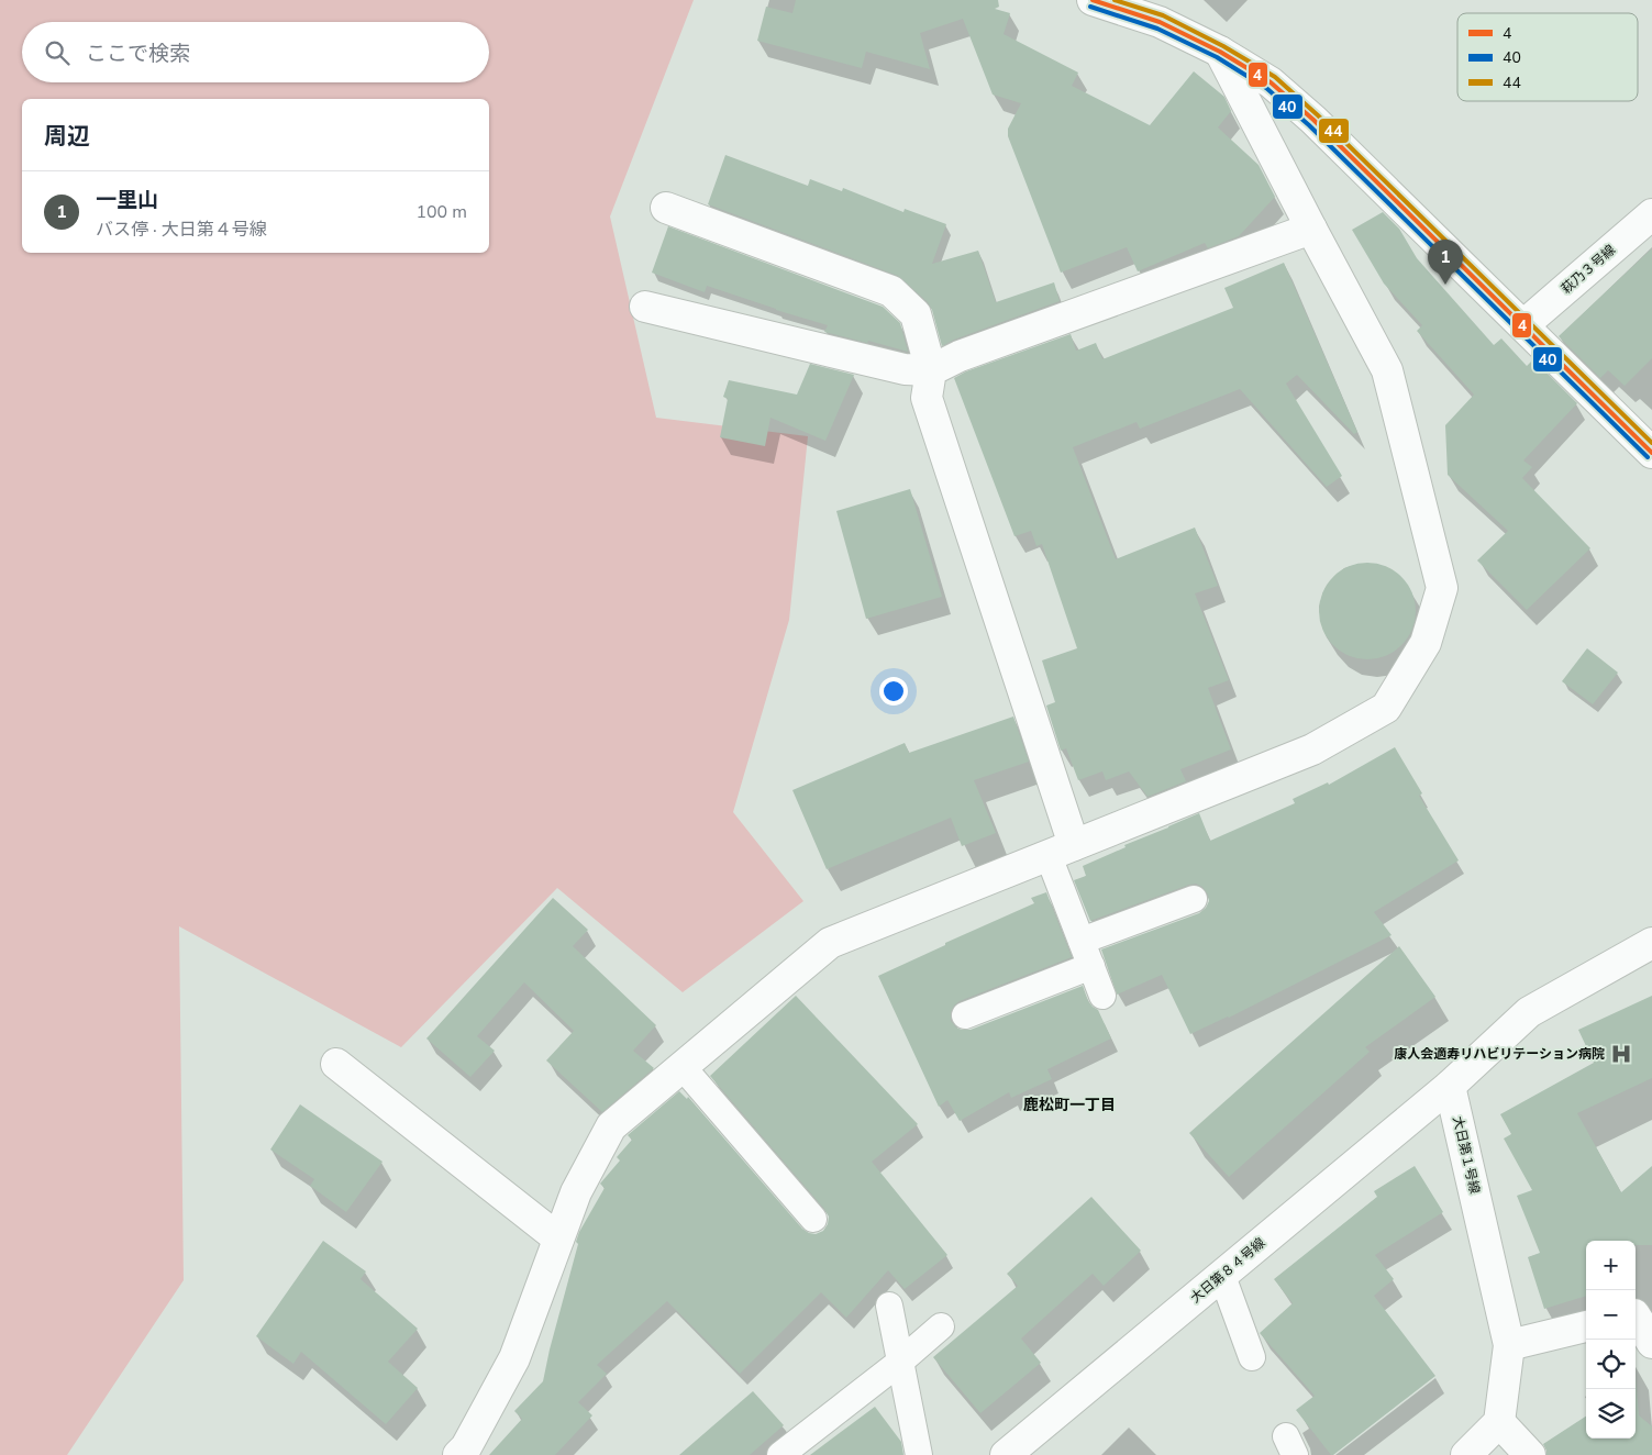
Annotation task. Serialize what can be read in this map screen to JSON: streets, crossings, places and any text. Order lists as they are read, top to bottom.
{
  "streets": {
    "street": ["萩乃３号線", "大日第１号線", "大日第８４号線"]
  },
  "crossings": [
    ["大日第１号線", "大日第８４号線"]
  ],
  "districts": ["鹿松町一丁目"],
  "places": {
    "hospital": ["康人会適寿リハビリテーション病院"]
  },
  "lines": ["transit line 4", "transit line 44", "transit line 40"],
  "legend": ["4", "40", "44"],
  "page": {
    "search": "ここで検索",
    "heading": "周辺",
    "list": [
      {
        "mark": "1",
        "name": "一里山",
        "note": "バス停 · 大日第４号線",
        "value": "100 m"
      }
    ],
    "pins": "1",
    "map_buttons": ["+", "−"]
  }
}
